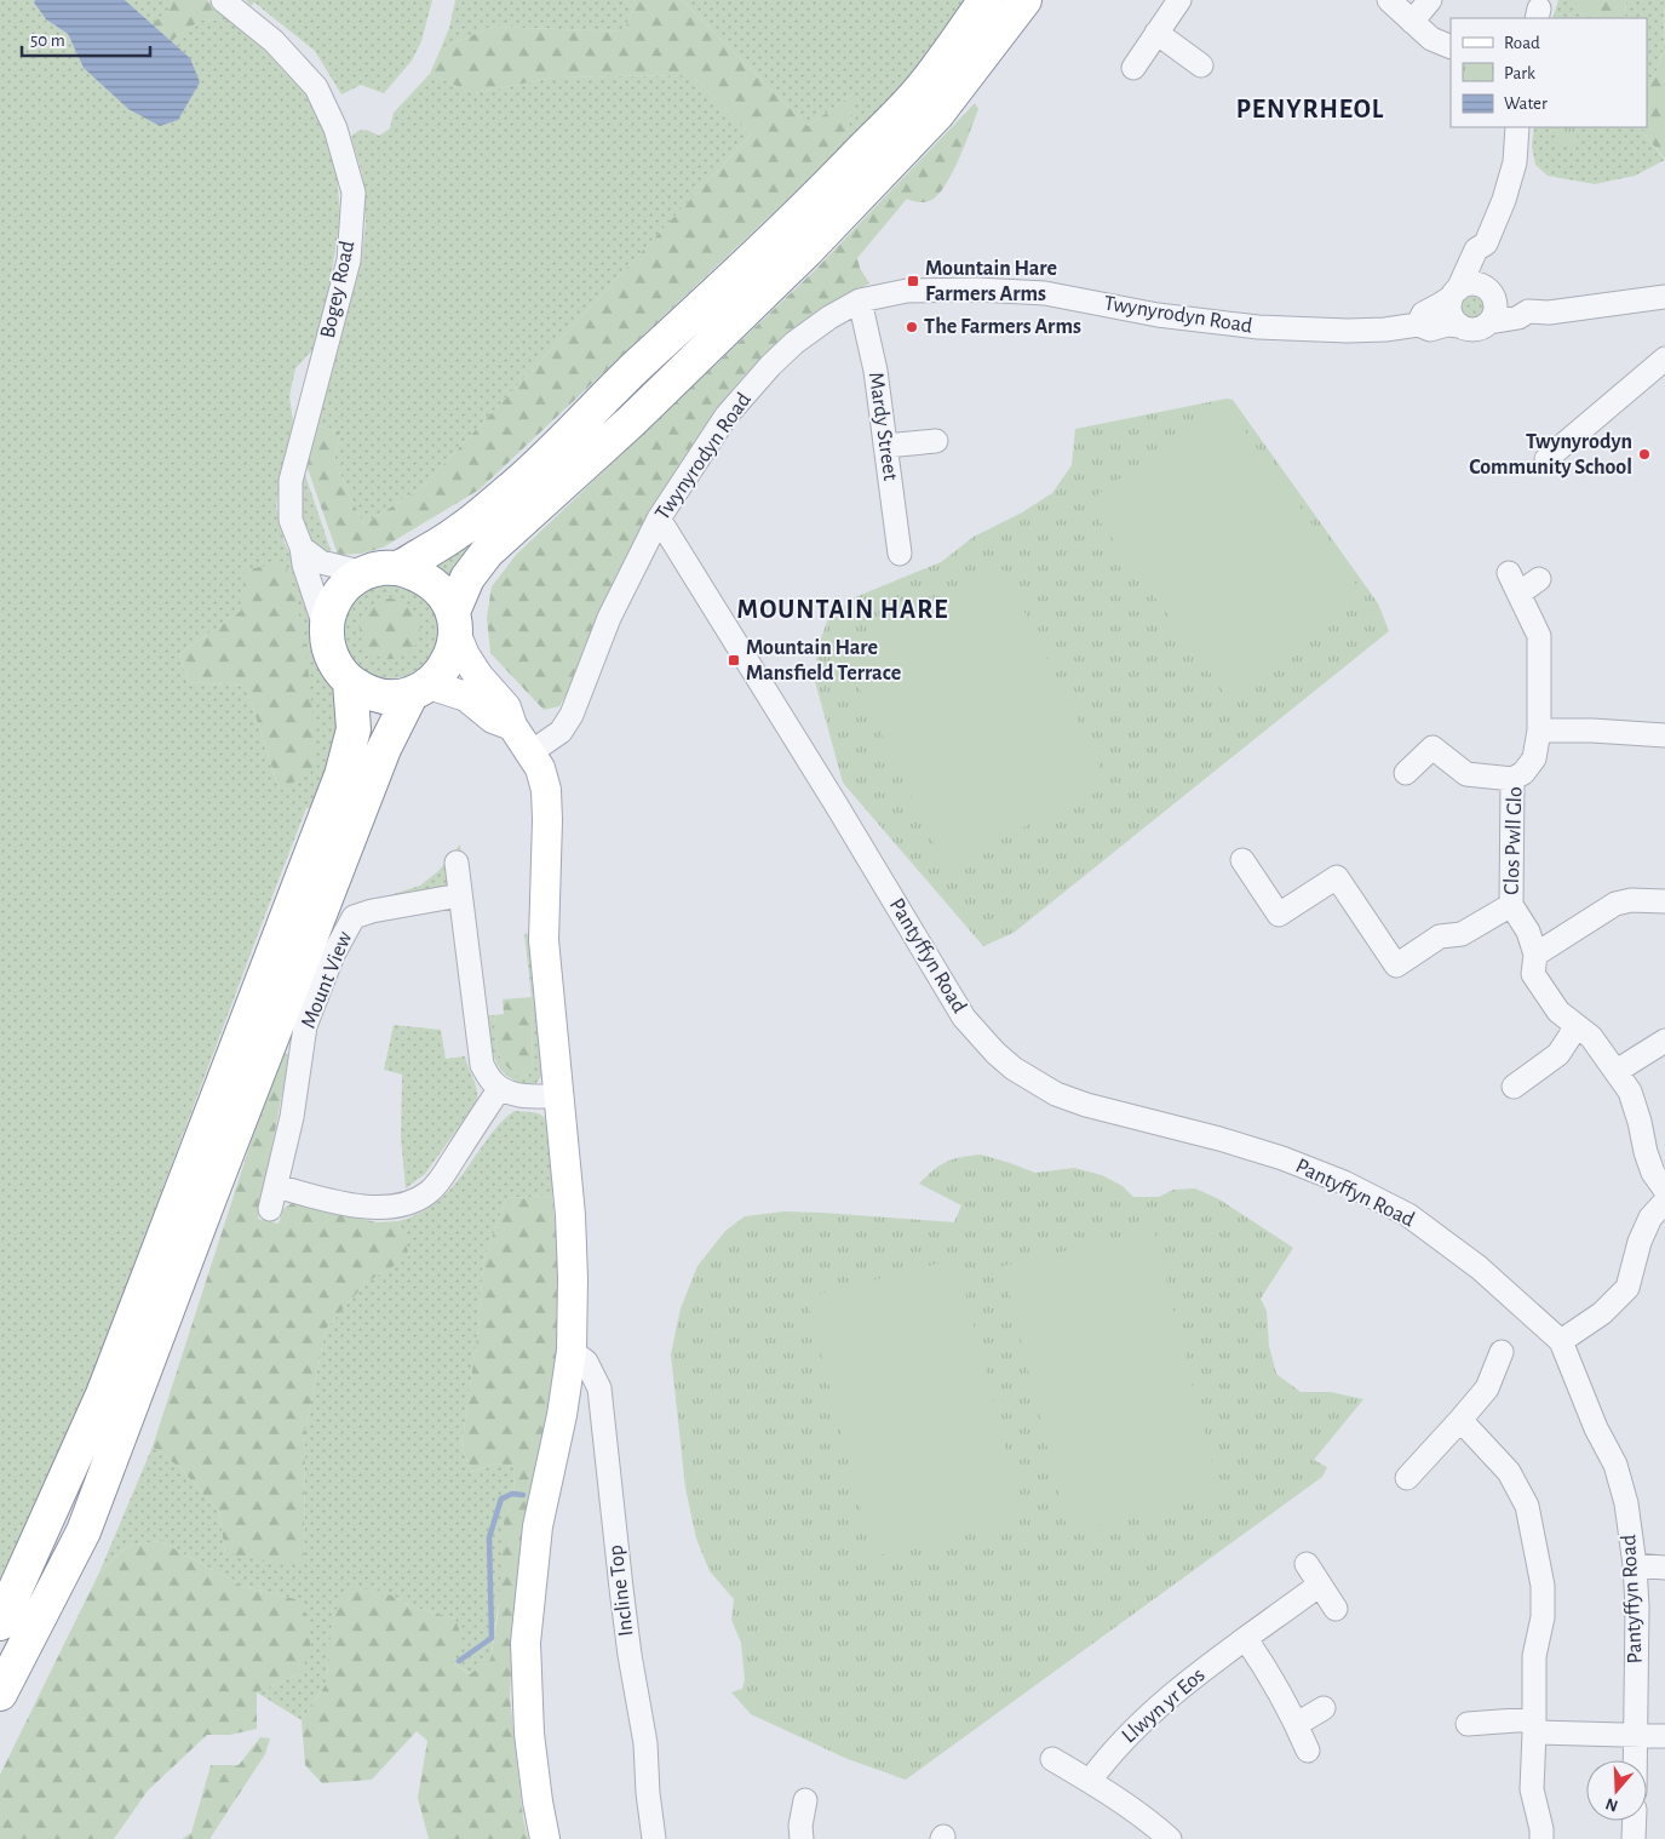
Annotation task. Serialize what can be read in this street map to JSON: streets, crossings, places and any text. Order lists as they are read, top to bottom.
{
  "streets": {
    "street": [
      "Bogey Road",
      "Twynyrodyn Road",
      "Mardy Street",
      "Clos Pwll Glo",
      "Pantyffyn Road",
      "Mount View",
      "Incline Top",
      "Llwyn yr Eos"
    ]
  },
  "crossings": [
    ["Twynyrodyn Road", "Mardy Street"],
    ["Twynyrodyn Road", "Pantyffyn Road"]
  ],
  "districts": ["PENYRHEOL", "MOUNTAIN HARE"],
  "places": {
    "transit": ["Mountain Hare Farmers Arms", "Mountain Hare Mansfield Terrace"],
    "other": ["The Farmers Arms", "Twynyrodyn Community School"]
  },
  "legend": ["Road", "Park", "Water"],
  "scale_bar": "50 m",
  "north": "bottom"
}
